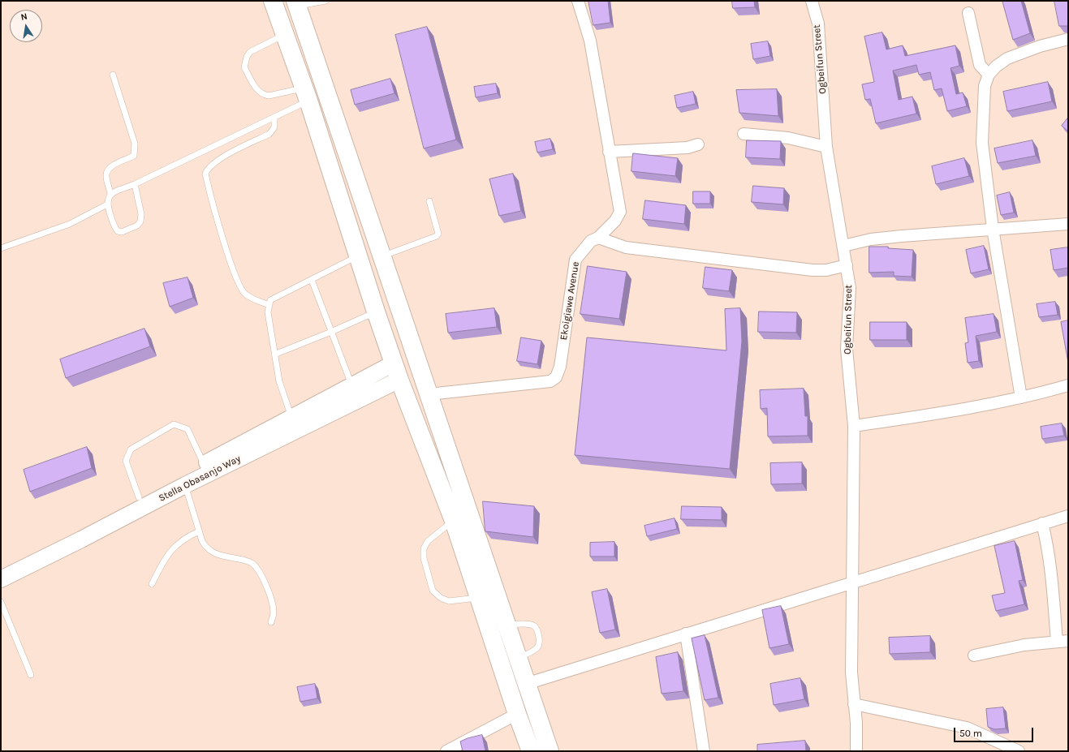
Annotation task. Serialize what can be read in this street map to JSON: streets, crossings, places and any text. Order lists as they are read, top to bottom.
{
  "streets": {
    "street": ["Ogbeifun Street", "Ekoigiawe Avenue", "Stella Obasanjo Way"]
  },
  "scale_bar": "50 m",
  "north": "top"
}
